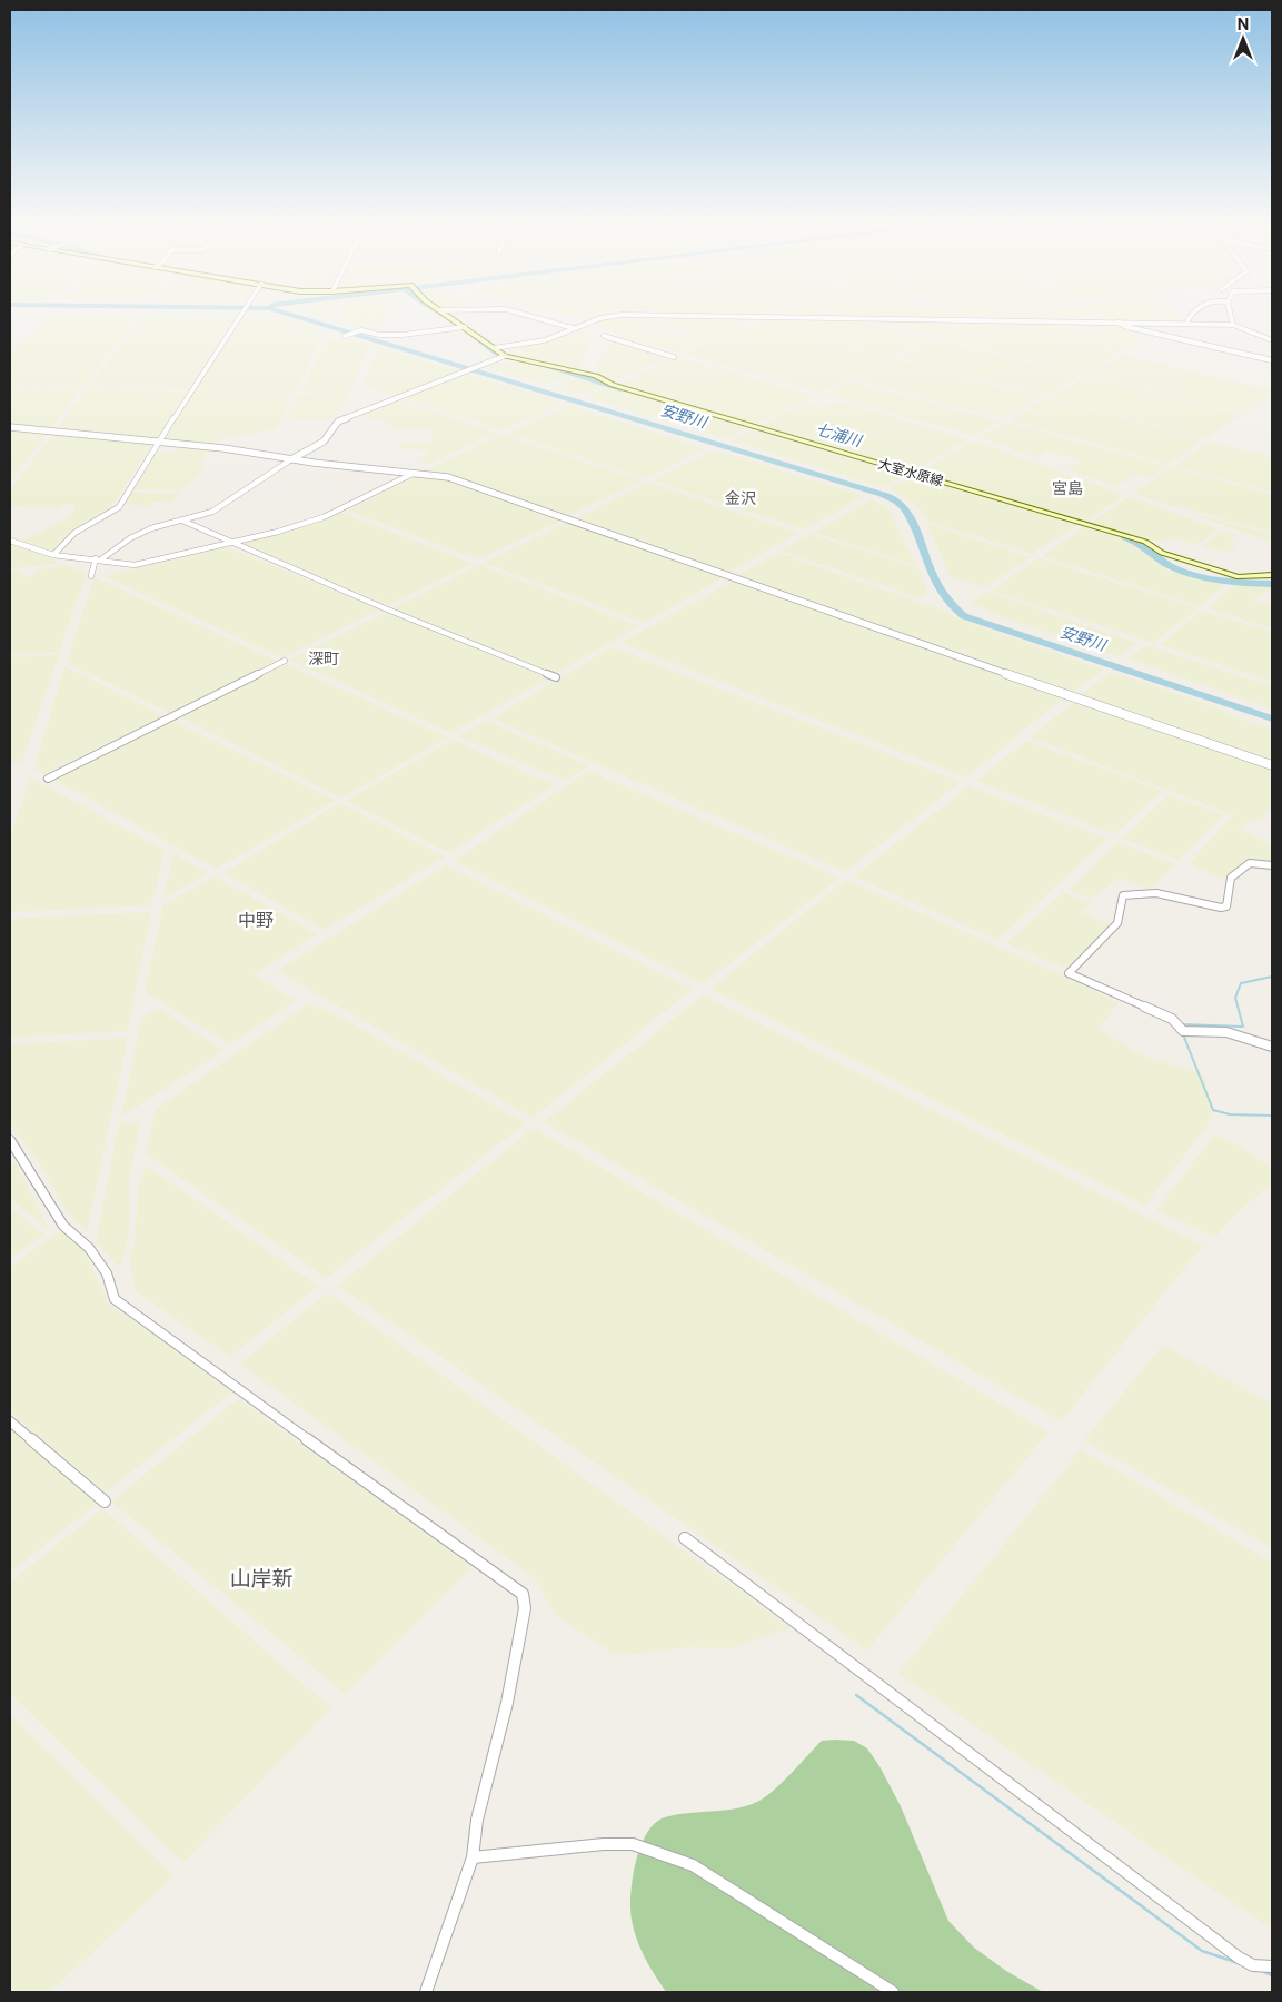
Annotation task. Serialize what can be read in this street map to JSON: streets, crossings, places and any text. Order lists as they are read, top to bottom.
{
  "streets": {
    "main road": ["大室水原線"]
  },
  "districts": [
    "宮島",
    "金沢",
    "深町",
    "中野",
    "山岸新"
  ],
  "water": ["安野川", "七浦川"],
  "north": "top"
}
